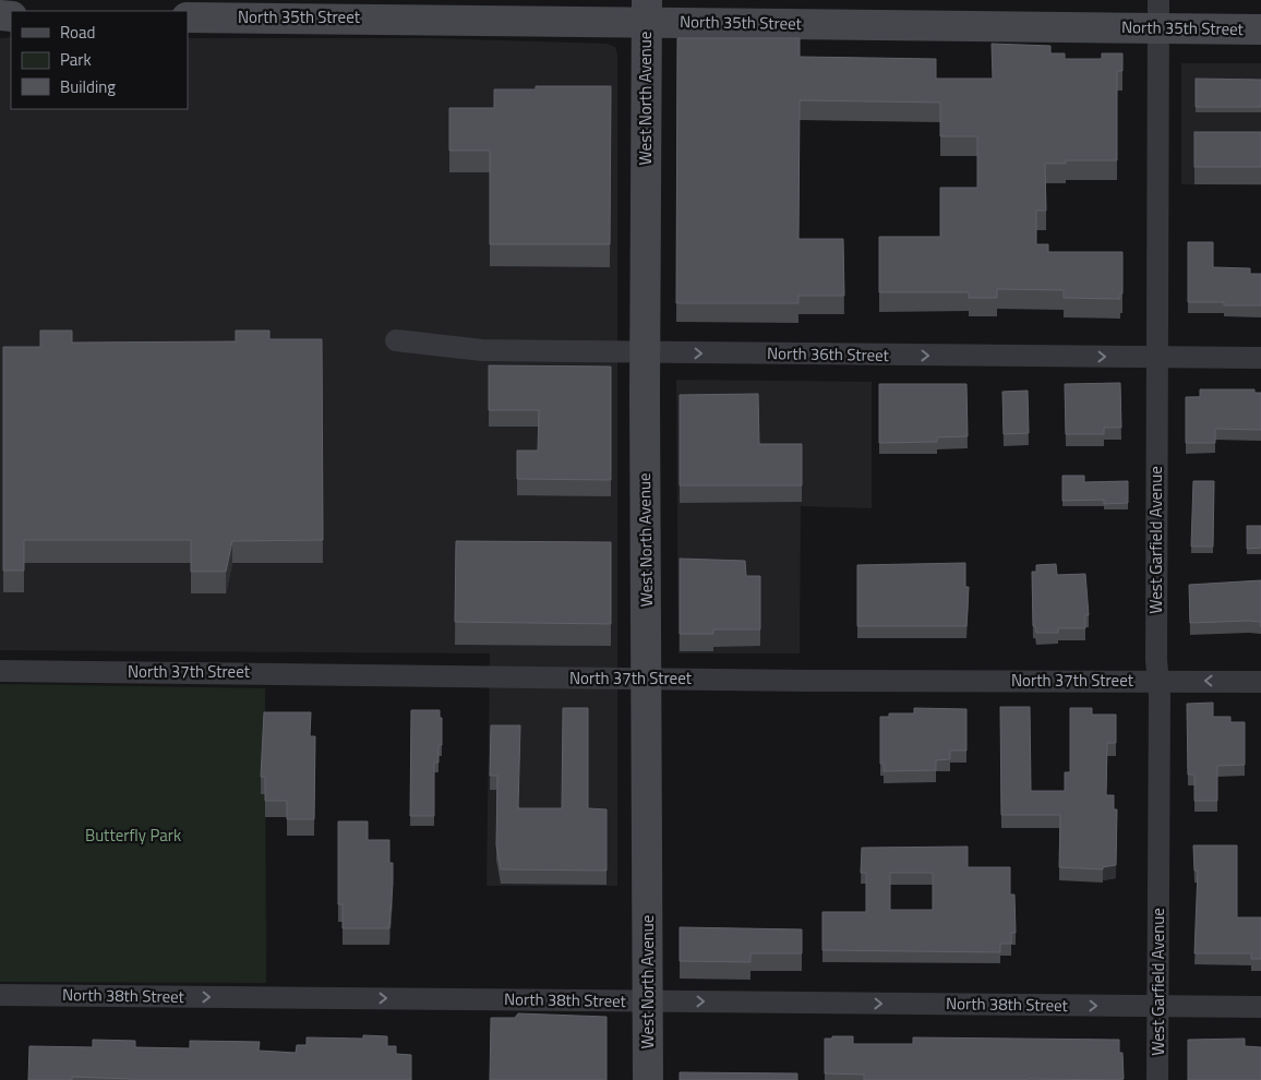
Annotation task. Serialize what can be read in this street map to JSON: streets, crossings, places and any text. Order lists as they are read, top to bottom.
{
  "streets": {
    "main road": ["North 35th Street", "West North Avenue"],
    "street": [
      "North 36th Street",
      "West Garfield Avenue",
      "North 37th Street",
      "North 38th Street"
    ]
  },
  "crossings": [
    ["North 35th Street", "West North Avenue"],
    ["North 35th Street", "West Garfield Avenue"],
    ["West North Avenue", "North 36th Street"],
    ["West North Avenue", "North 37th Street"],
    ["West North Avenue", "North 38th Street"],
    ["North 36th Street", "West Garfield Avenue"],
    ["West Garfield Avenue", "North 37th Street"],
    ["West Garfield Avenue", "North 38th Street"]
  ],
  "one_way": ["North 36th Street", "North 38th Street"],
  "parks": ["Butterfly Park"],
  "legend": ["Road", "Park", "Building"]
}
